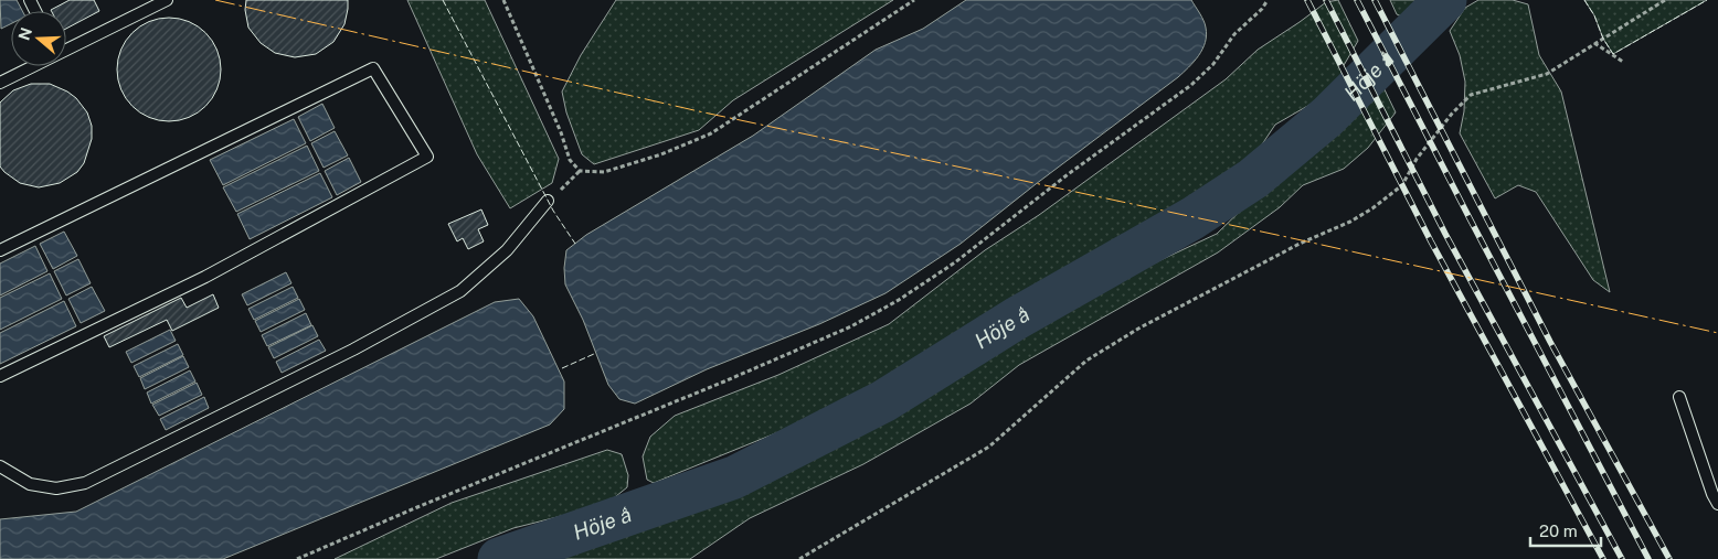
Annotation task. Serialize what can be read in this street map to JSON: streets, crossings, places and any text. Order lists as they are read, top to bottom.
{
  "water": ["Höje å"],
  "scale_bar": "20 m",
  "north": "left"
}
